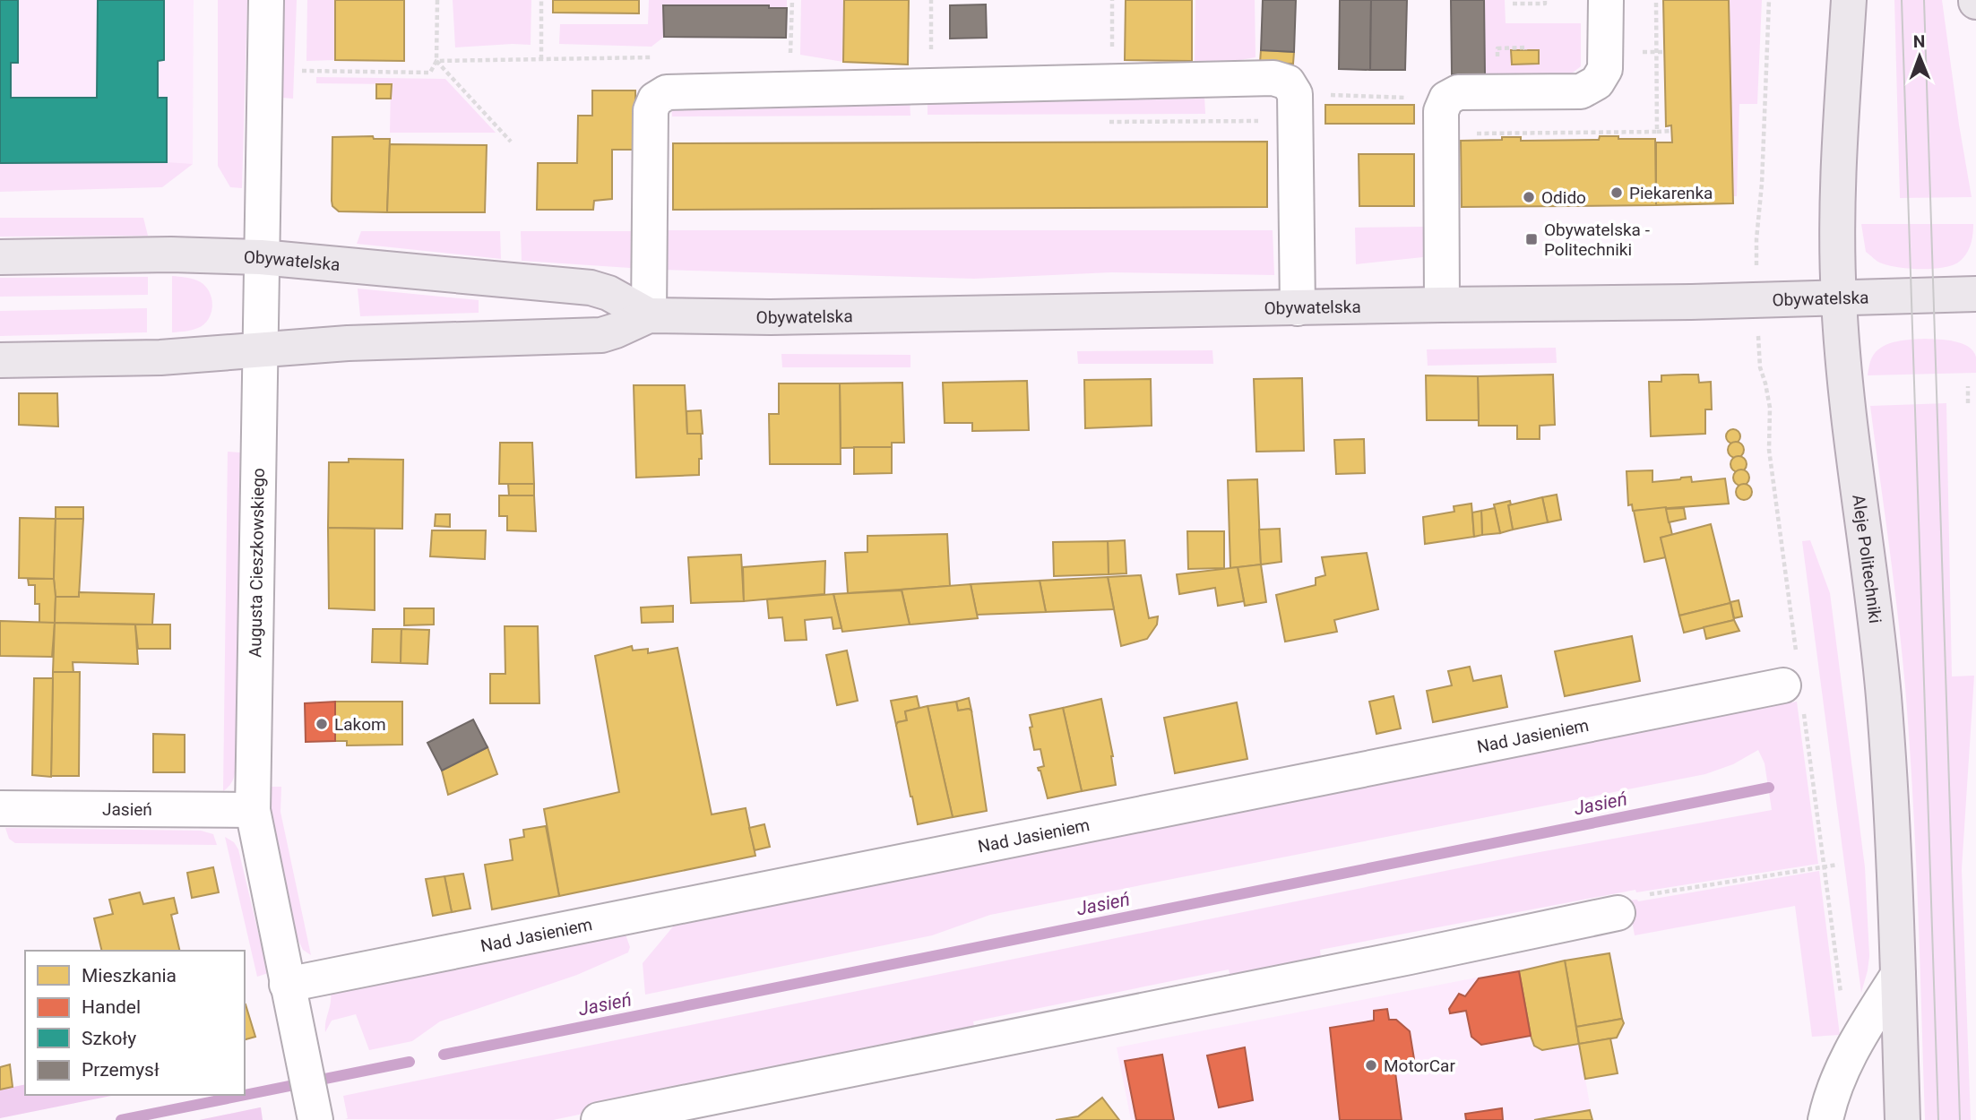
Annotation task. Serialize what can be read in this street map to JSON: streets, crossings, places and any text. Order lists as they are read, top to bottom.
{
  "streets": {
    "main road": ["Obywatelska", "Aleje Politechniki"],
    "street": ["Augusta Cieszkowskiego", "Nad Jasieniem", "Jasień"]
  },
  "crossings": [
    ["Obywatelska", "Aleje Politechniki"],
    ["Obywatelska", "Augusta Cieszkowskiego"],
    ["Augusta Cieszkowskiego", "Nad Jasieniem"],
    ["Augusta Cieszkowskiego", "Jasień"]
  ],
  "water": ["Jasień"],
  "places": {
    "other": [
      "Piekarenka",
      "Odido",
      "Lakom",
      "MotorCar"
    ],
    "transit": ["Obywatelska - Politechniki"]
  },
  "legend": [
    "Mieszkania",
    "Handel",
    "Szkoły",
    "Przemysł"
  ],
  "north": "top"
}
